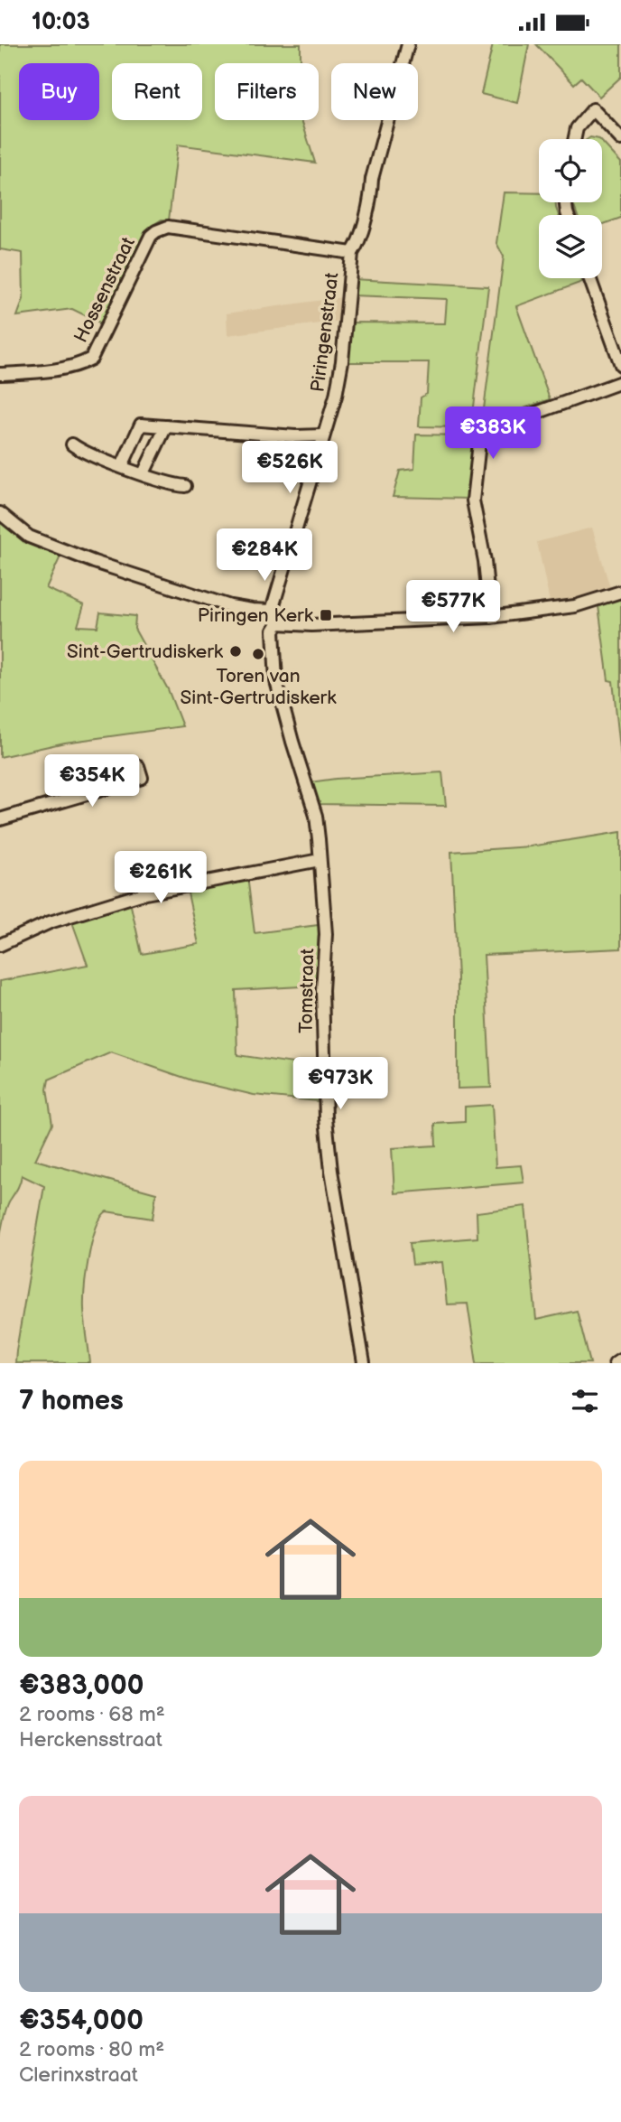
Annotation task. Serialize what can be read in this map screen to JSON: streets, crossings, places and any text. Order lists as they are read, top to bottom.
{
  "streets": {
    "street": ["Hossenstraat", "Piringenstraat", "Tomstraat"]
  },
  "crossings": [
    ["Hossenstraat", "Piringenstraat"]
  ],
  "places": {
    "transit": ["Piringen Kerk"],
    "other": ["Sint-Gertrudiskerk", "Toren van Sint-Gertrudiskerk"]
  },
  "page": {
    "status": "10:03",
    "chip": [
      "Buy",
      "Rent",
      "Filters",
      "New"
    ],
    "price": [
      "€383K",
      "€526K",
      "€284K",
      "€577K",
      "€354K",
      "€261K",
      "€973K"
    ],
    "heading": "7 homes",
    "list": [
      {
        "name": "€383,000",
        "note": "2 rooms · 68 m² · Herckensstraat"
      },
      {
        "name": "€354,000",
        "note": "2 rooms · 80 m² · Clerinxstraat"
      }
    ]
  }
}
